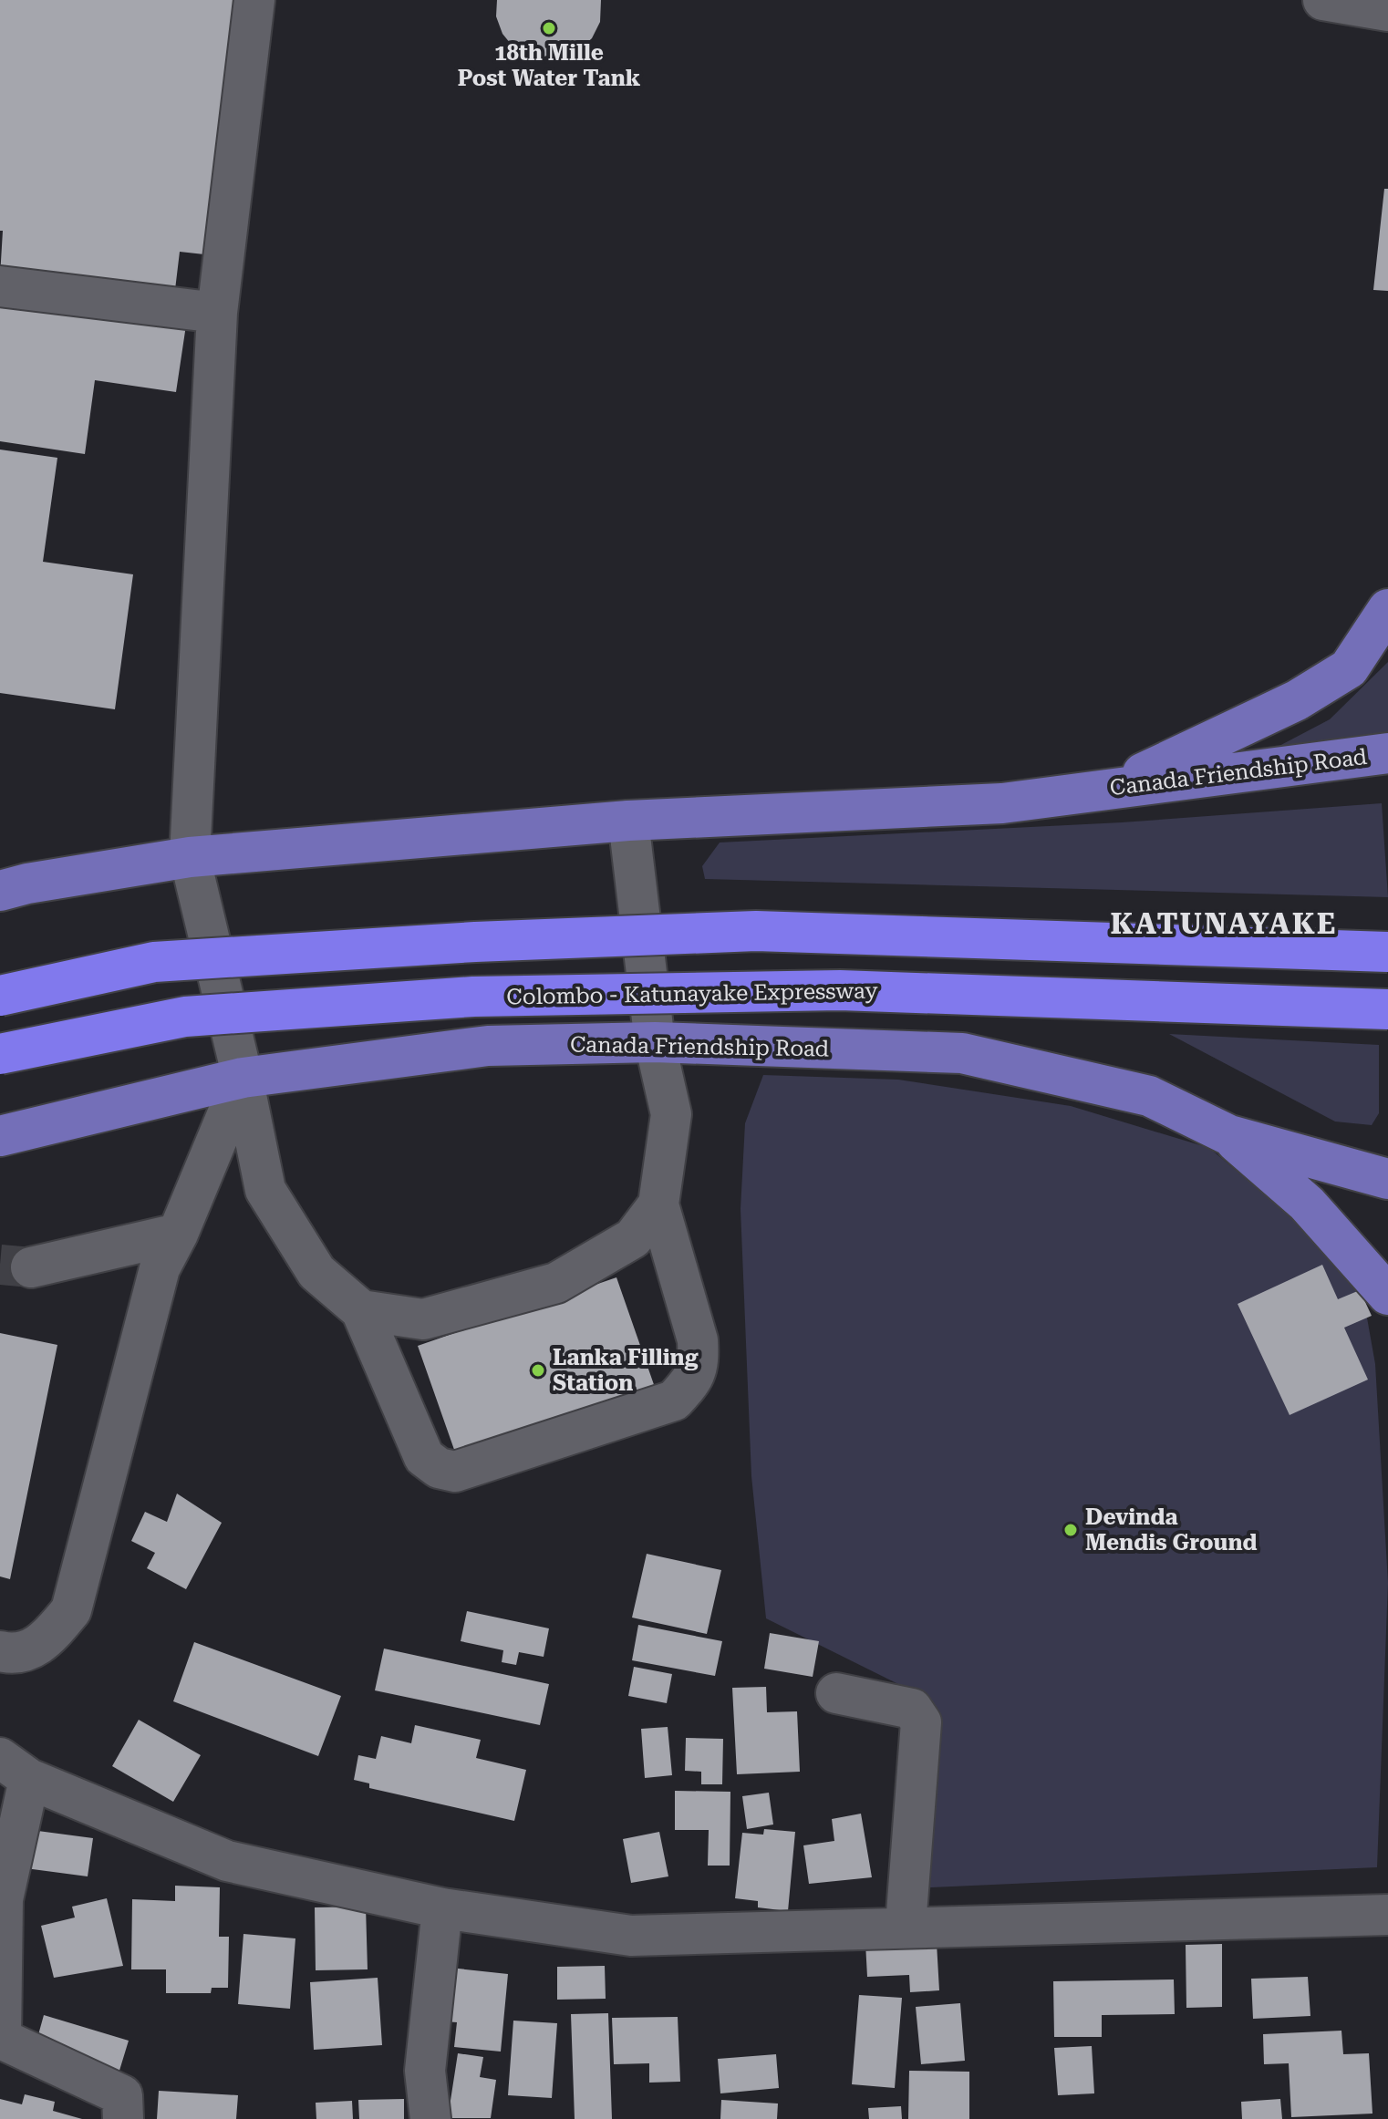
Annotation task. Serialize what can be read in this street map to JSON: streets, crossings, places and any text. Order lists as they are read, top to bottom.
{
  "streets": {
    "highway": ["Colombo - Katunayake Expressway"],
    "main road": ["Canada Friendship Road"]
  },
  "districts": ["KATUNAYAKE"],
  "places": ["18th Mille Post Water Tank", "Lanka Filling Station", "Devinda Mendis Ground"]
}
